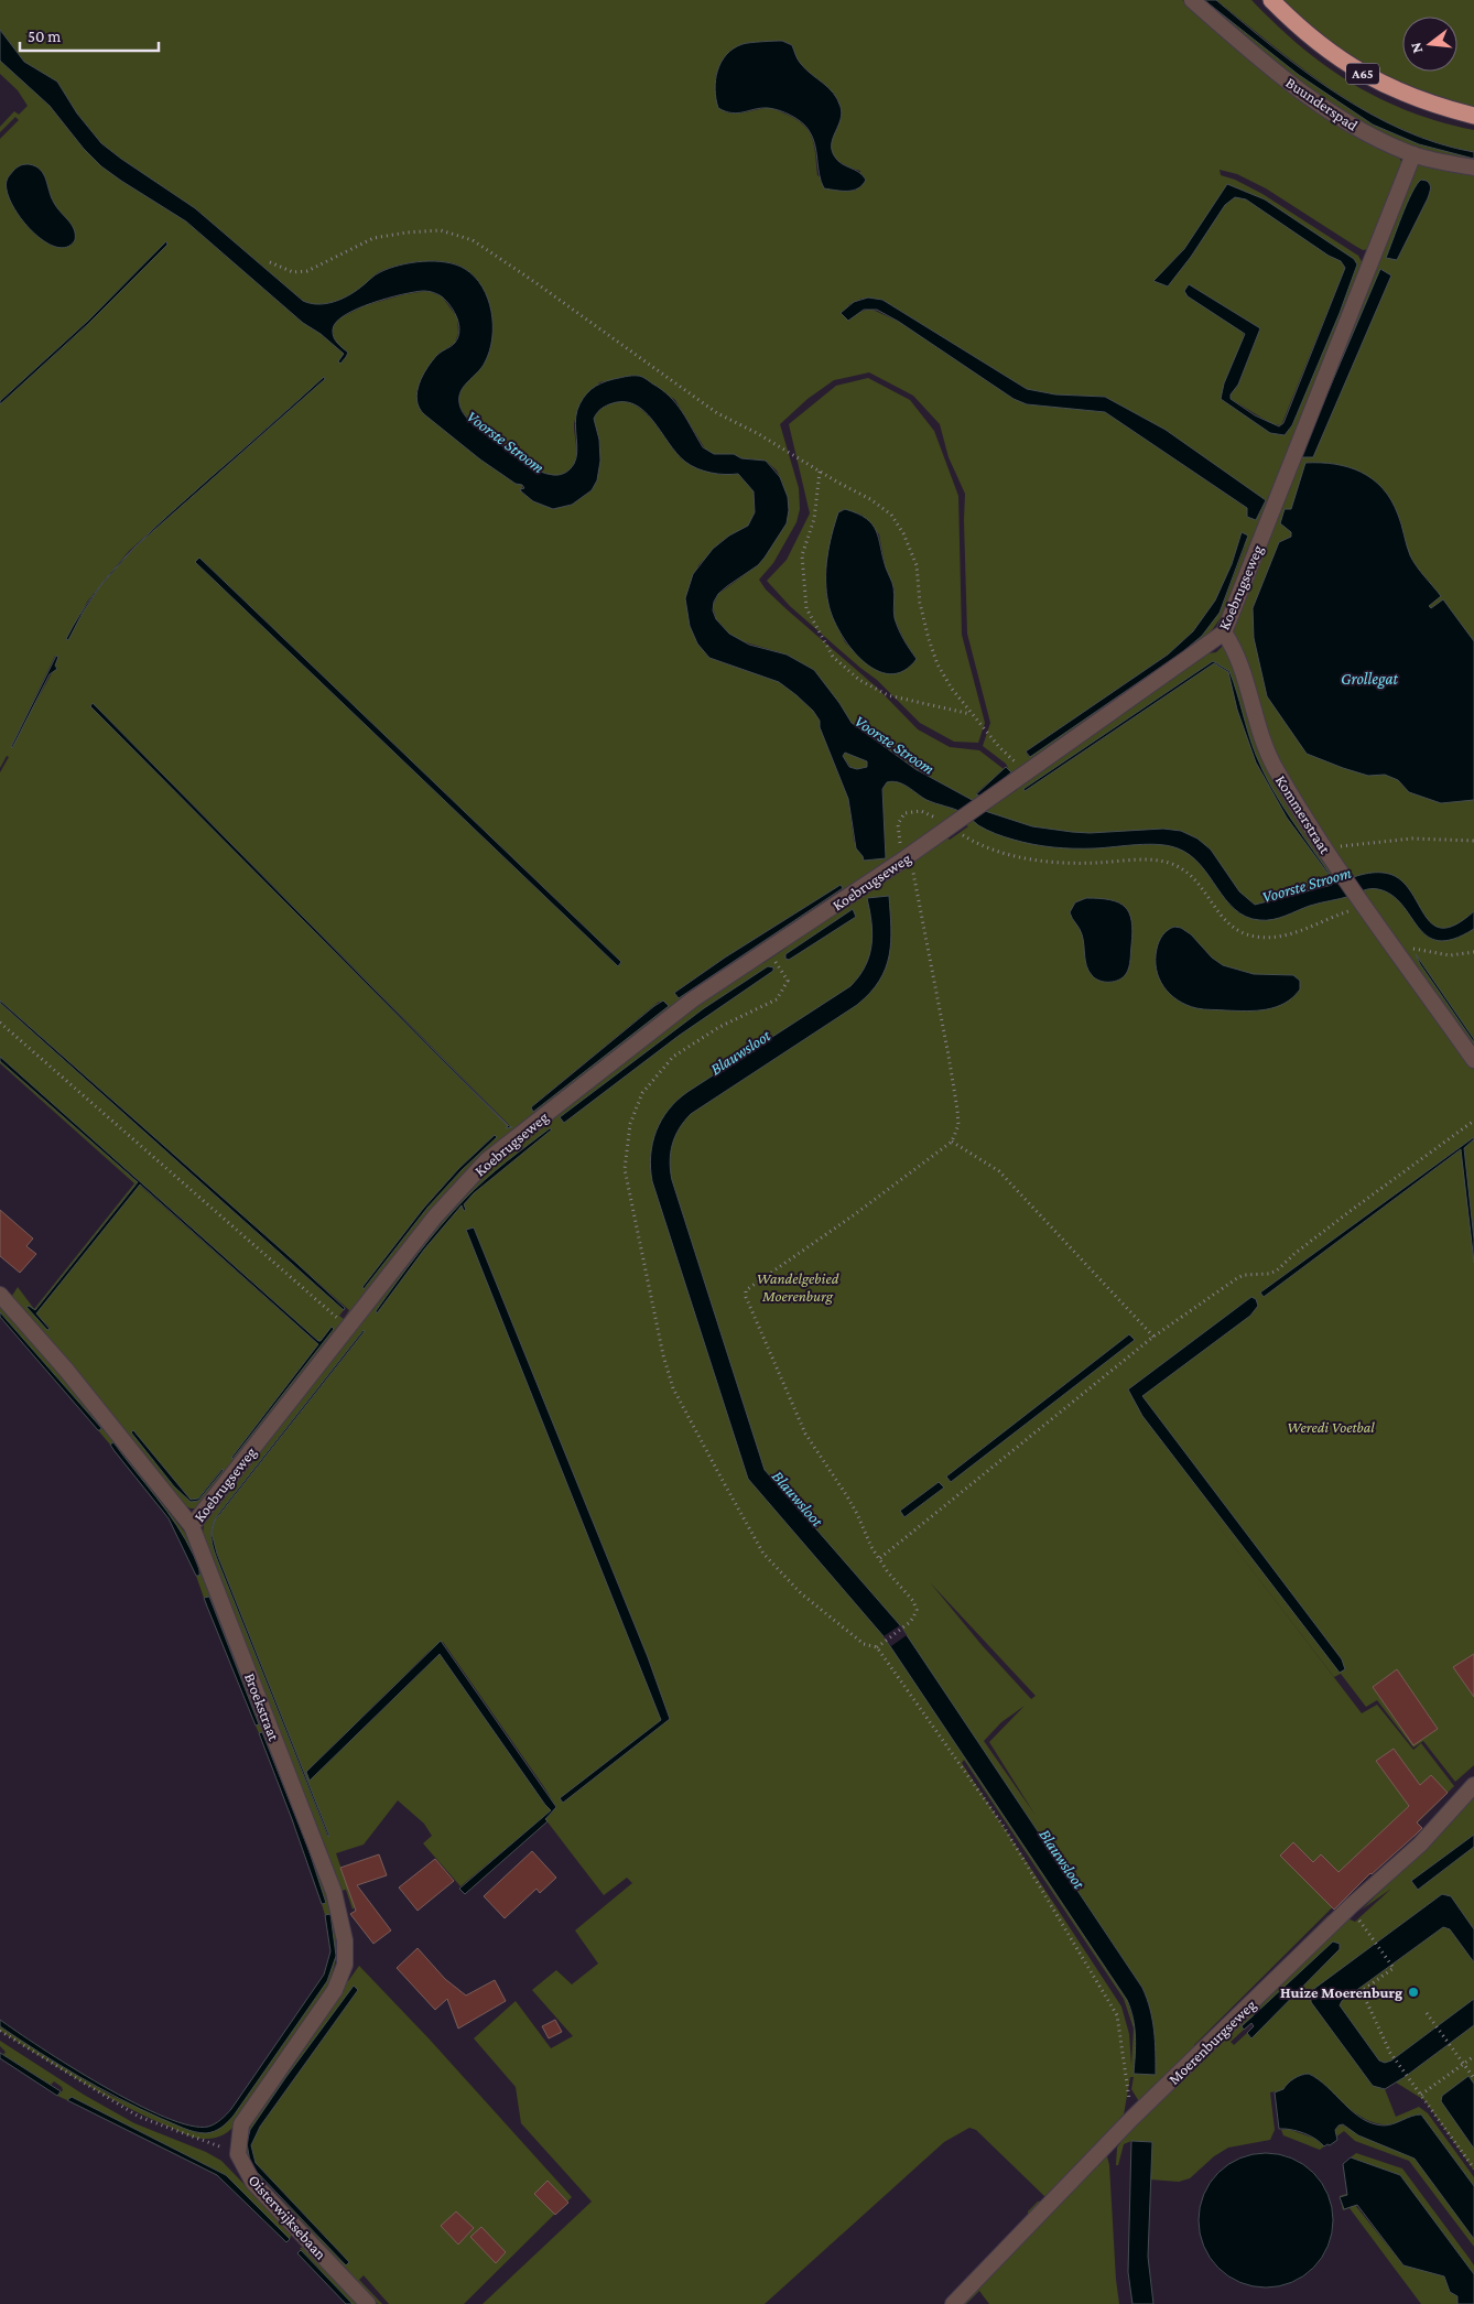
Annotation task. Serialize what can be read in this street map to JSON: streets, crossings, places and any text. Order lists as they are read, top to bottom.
{
  "streets": {
    "highway": ["A65"],
    "street": [
      "Buunderspad",
      "Koebrugseweg",
      "Kommerstraat",
      "Broekstraat",
      "Moerenburgseweg",
      "Oisterwijksebaan"
    ]
  },
  "crossings": [
    ["Buunderspad", "Koebrugseweg"],
    ["Koebrugseweg", "Kommerstraat"],
    ["Koebrugseweg", "Broekstraat"],
    ["Broekstraat", "Oisterwijksebaan"]
  ],
  "water": ["Voorste Stroom", "Grollegat", "Blauwsloot"],
  "parks": ["Wandelgebied Moerenburg", "Weredi Voetbal"],
  "places": ["Huize Moerenburg"],
  "scale_bar": "50 m",
  "north": "left"
}
